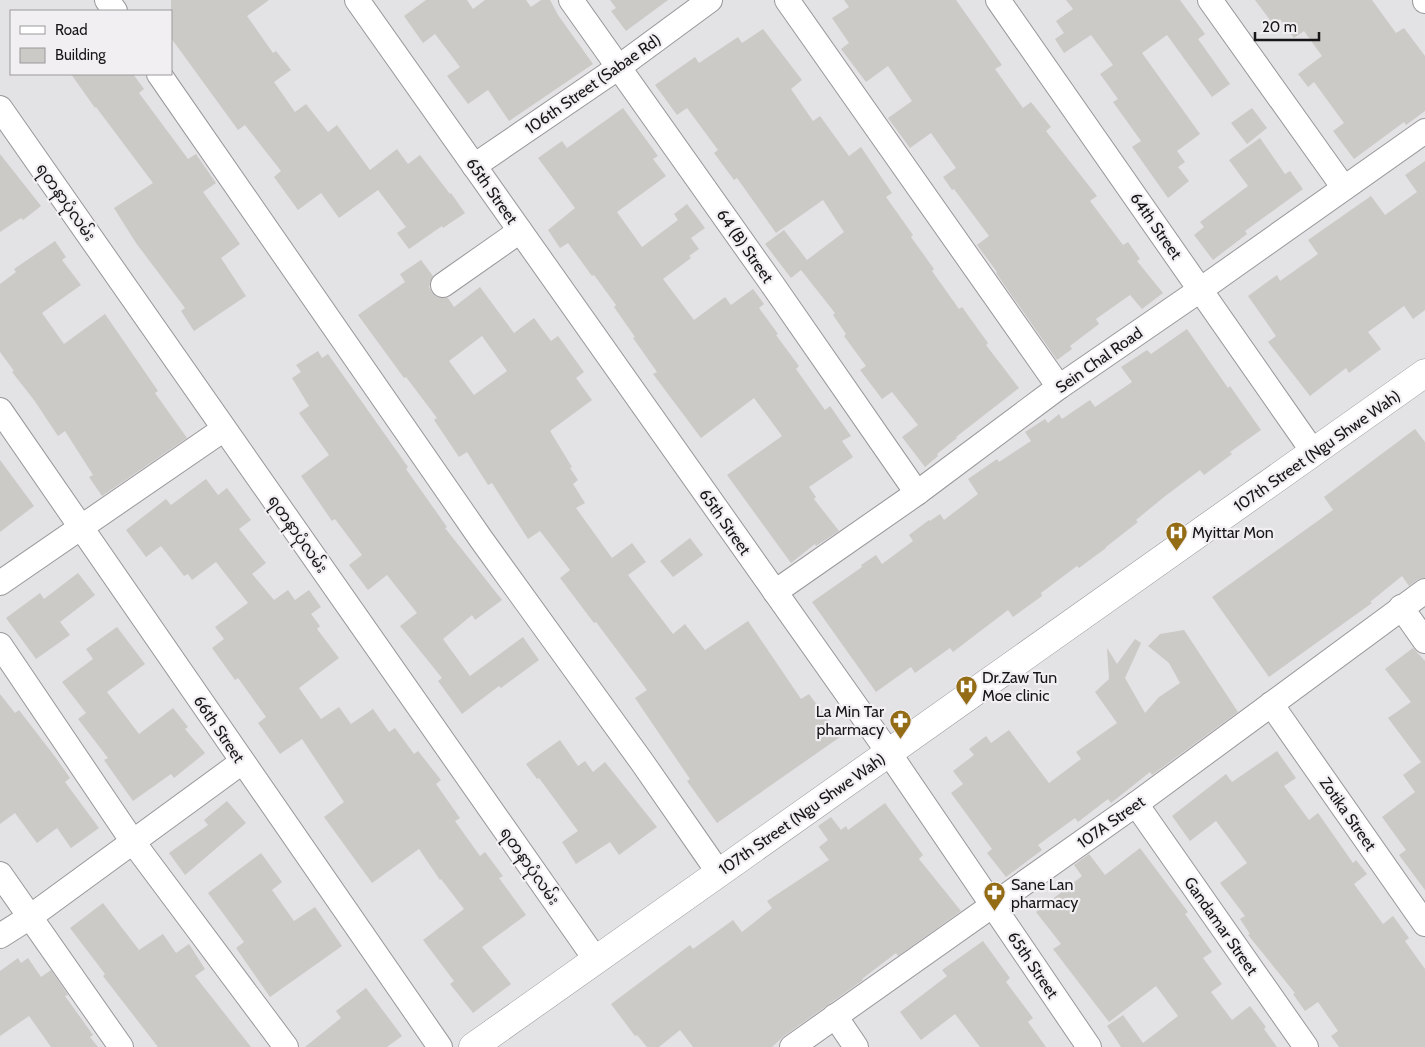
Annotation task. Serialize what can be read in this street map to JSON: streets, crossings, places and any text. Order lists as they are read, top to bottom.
{
  "streets": {
    "main road": ["107th Street (Ngu Shwe Wah)"],
    "street": [
      "106th Street (Sabae Rd)",
      "65th Street",
      "ရတနာပုံလမ်း",
      "64th Street",
      "64 (B) Street",
      "Sein Chal Road",
      "66th Street",
      "Zotika Street",
      "107A Street",
      "Gandamar Street"
    ]
  },
  "crossings": [
    ["106th Street (Sabae Rd)", "65th Street"],
    ["106th Street (Sabae Rd)", "64 (B) Street"],
    ["65th Street", "Sein Chal Road"],
    ["65th Street", "107th Street (Ngu Shwe Wah)"],
    ["65th Street", "107A Street"],
    ["ရတနာပုံလမ်း", "107th Street (Ngu Shwe Wah)"],
    ["64th Street", "Sein Chal Road"],
    ["64th Street", "107th Street (Ngu Shwe Wah)"],
    ["64 (B) Street", "Sein Chal Road"],
    ["Zotika Street", "107A Street"],
    ["107A Street", "Gandamar Street"]
  ],
  "places": {
    "hospital": ["Myittar Mon", "Dr.Zaw Tun Moe clinic"],
    "pharmacy": ["La Min Tar pharmacy", "Sane Lan pharmacy"]
  },
  "legend": ["Road", "Building"],
  "scale_bar": "20 m"
}
